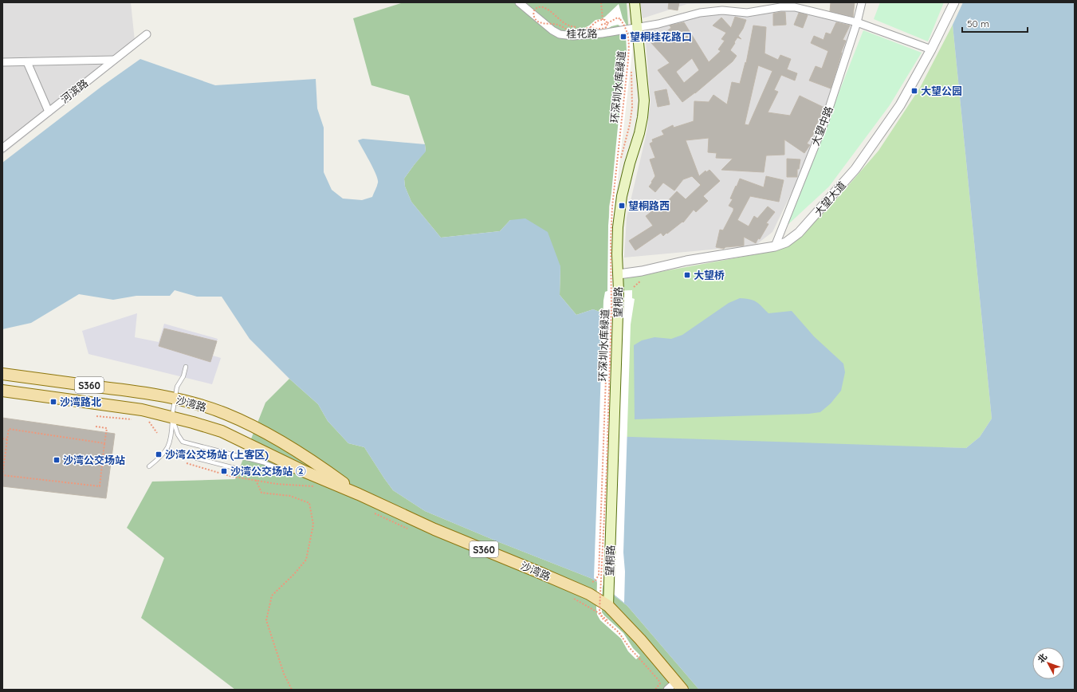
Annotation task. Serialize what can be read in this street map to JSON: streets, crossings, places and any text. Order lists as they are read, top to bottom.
{
  "streets": {
    "main road": ["望桐路", "S360", "沙湾路"],
    "street": [
      "桂花路",
      "河滨路",
      "大望中路",
      "大望大道"
    ],
    "path": ["环深圳水库緑道"]
  },
  "crossings": [
    ["桂花路", "大望中路"],
    ["桂花路", "大望大道"],
    ["桂花路", "望桐路"],
    ["大望中路", "大望大道"],
    ["大望大道", "望桐路"],
    ["望桐路", "沙湾路"]
  ],
  "places": {
    "transit": [
      "望桐桂花路口",
      "大望公园",
      "望桐路西",
      "大望桥",
      "沙湾路北",
      "沙湾公交场站 (上客区)",
      "沙湾公交场站",
      "沙湾公交场站 ②"
    ]
  },
  "scale_bar": "50 m",
  "north": "top left"
}
